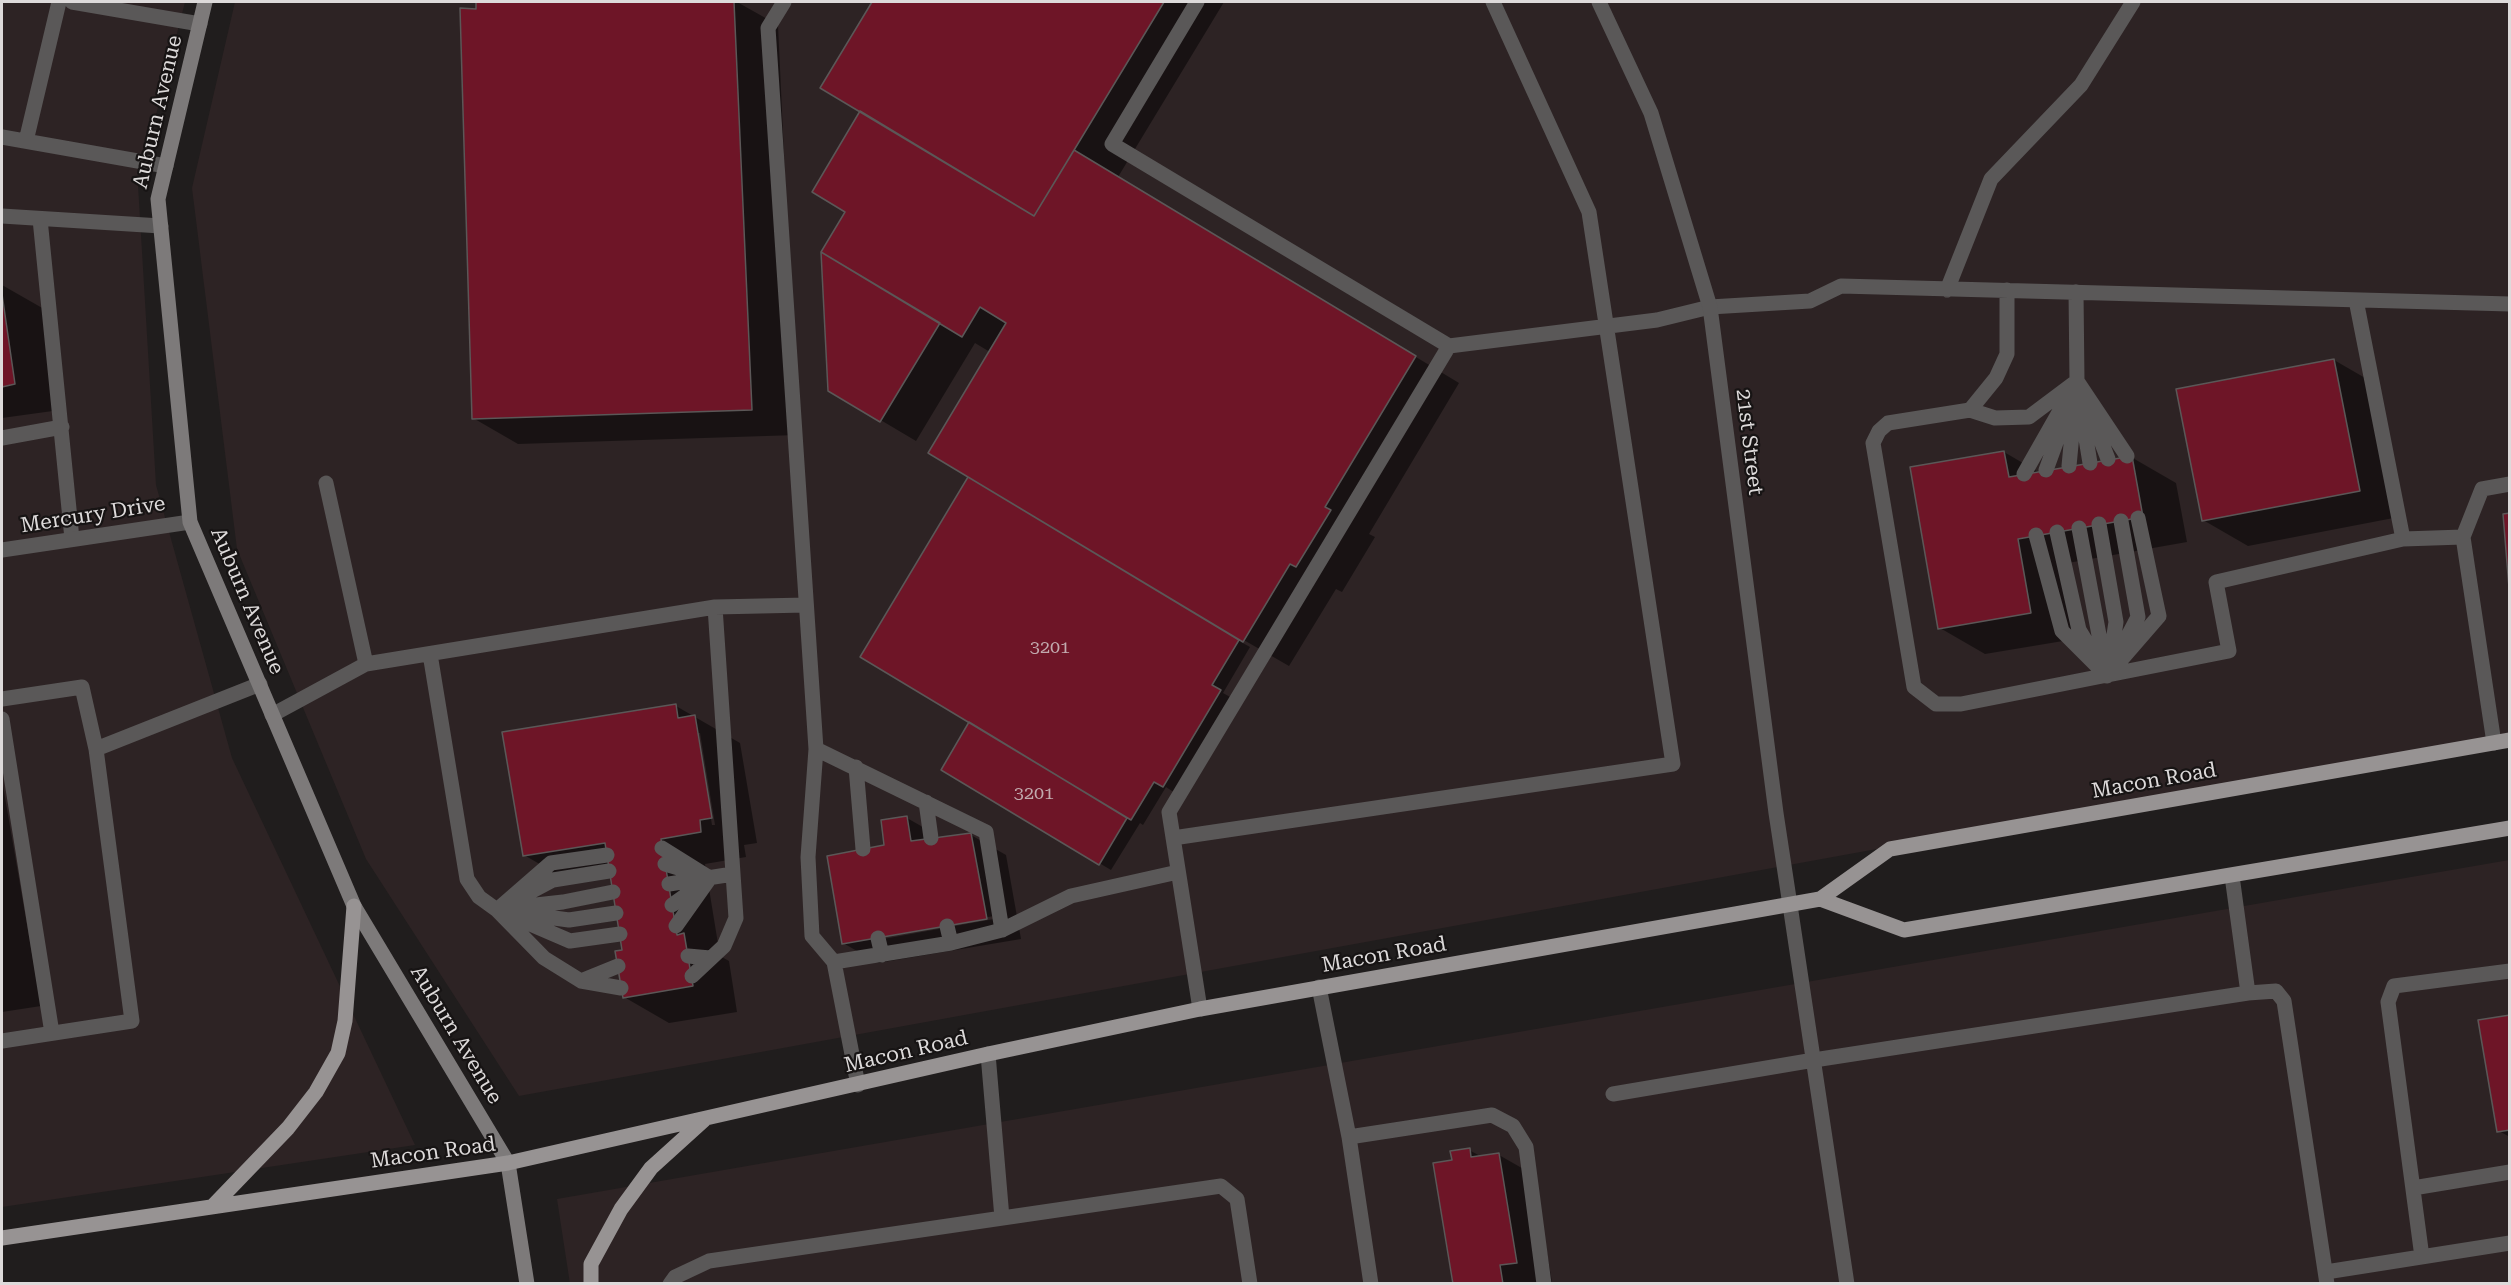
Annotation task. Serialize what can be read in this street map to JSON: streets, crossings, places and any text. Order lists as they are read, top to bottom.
{
  "streets": {
    "main road": ["Macon Road"],
    "street": ["Auburn Avenue", "21st Street", "Mercury Drive"]
  },
  "crossings": [
    ["Auburn Avenue", "Mercury Drive"],
    ["Auburn Avenue", "Macon Road"],
    ["21st Street", "Macon Road"]
  ],
  "house_numbers": ["3201", "3201"]
}
